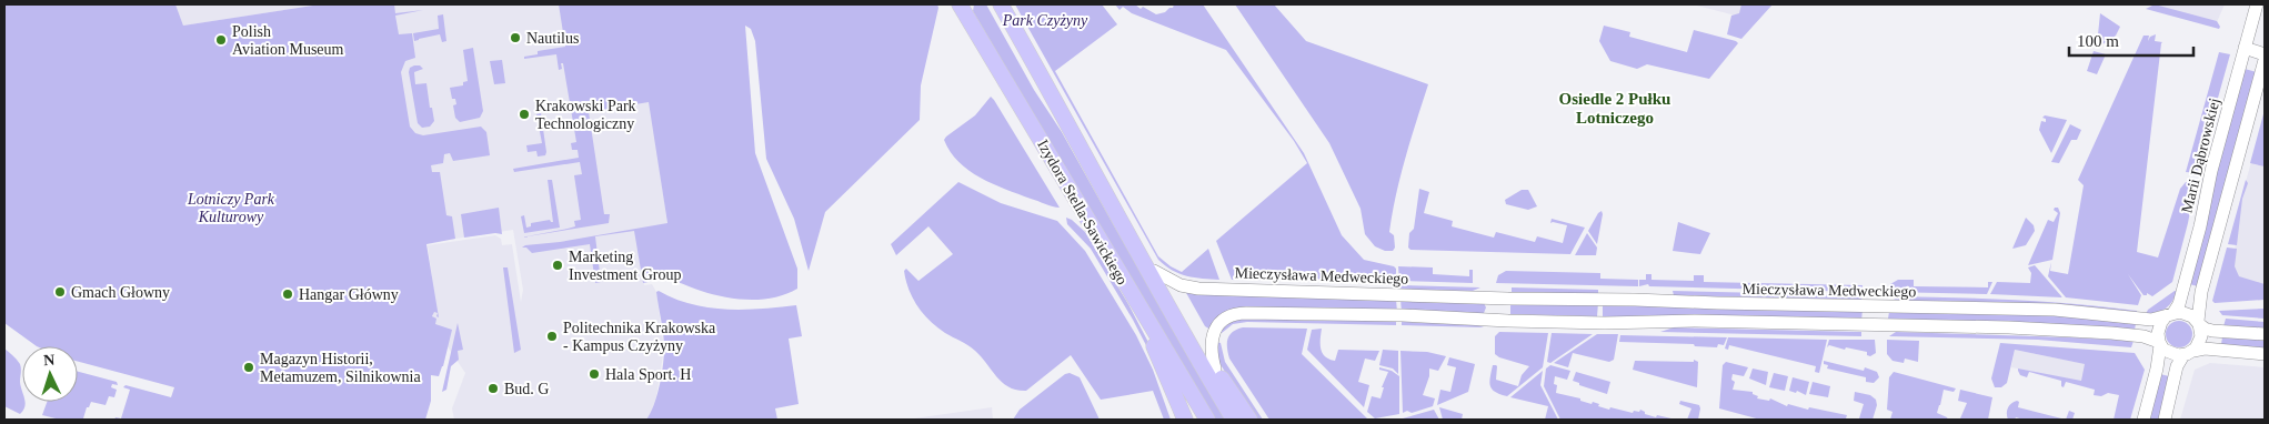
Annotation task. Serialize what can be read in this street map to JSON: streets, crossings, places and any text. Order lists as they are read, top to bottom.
{
  "streets": {
    "main road": ["Izydora Stella-Sawickiego"],
    "street": ["Marii Dąbrowskiej", "Mieczysława Medweckiego"]
  },
  "crossings": [
    ["Marii Dąbrowskiej", "Mieczysława Medweckiego"],
    ["Izydora Stella-Sawickiego", "Mieczysława Medweckiego"]
  ],
  "districts": ["Osiedle 2 Pułku Lotniczego"],
  "parks": ["Park Czyżyny", "Lotniczy Park Kulturowy"],
  "places": [
    "Nautilus",
    "Polish Aviation Museum",
    "Krakowski Park Technologiczny",
    "Marketing Investment Group",
    "Gmach Głowny",
    "Hangar Główny",
    "Politechnika Krakowska - Kampus Czyżyny",
    "Magazyn Historii, Metamuzem, Silnikownia",
    "Hala Sport. H",
    "Bud. G"
  ],
  "scale_bar": "100 m",
  "north": "top"
}
